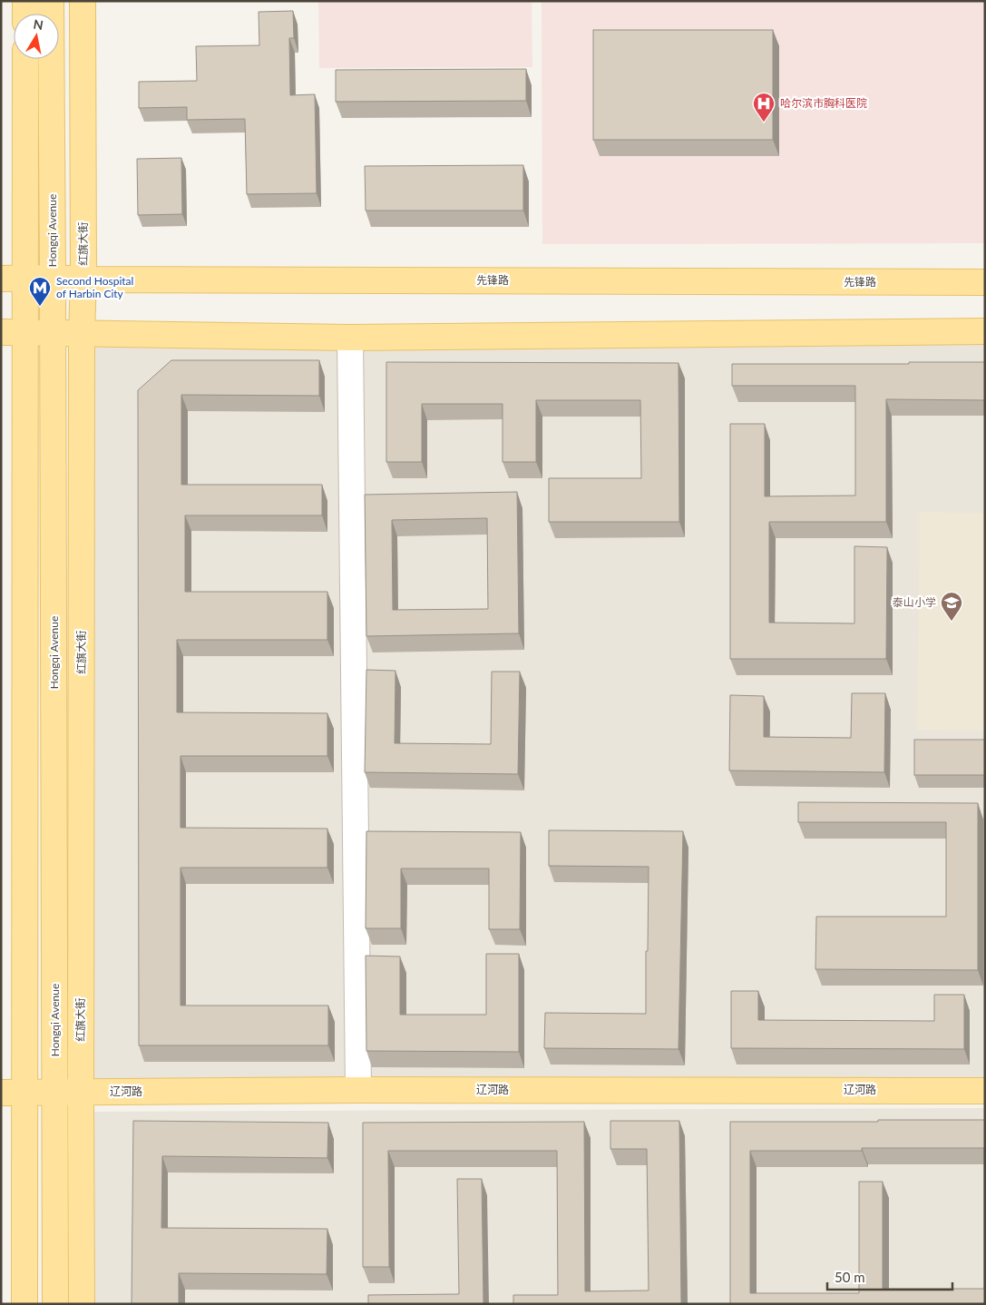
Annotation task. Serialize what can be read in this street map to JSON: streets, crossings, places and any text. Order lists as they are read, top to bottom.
{
  "streets": {
    "main road": [
      "Hongqi Avenue",
      "红旗大街",
      "先锋路",
      "辽河路"
    ]
  },
  "crossings": [
    ["Hongqi Avenue", "先锋路"],
    ["Hongqi Avenue", "辽河路"],
    ["红旗大街", "先锋路"],
    ["红旗大街", "辽河路"]
  ],
  "places": {
    "hospital": ["哈尔滨市胸科医院"],
    "metro station": ["Second Hospital of Harbin City"],
    "school or university": ["泰山小学"]
  },
  "scale_bar": "50 m",
  "north": "top"
}
